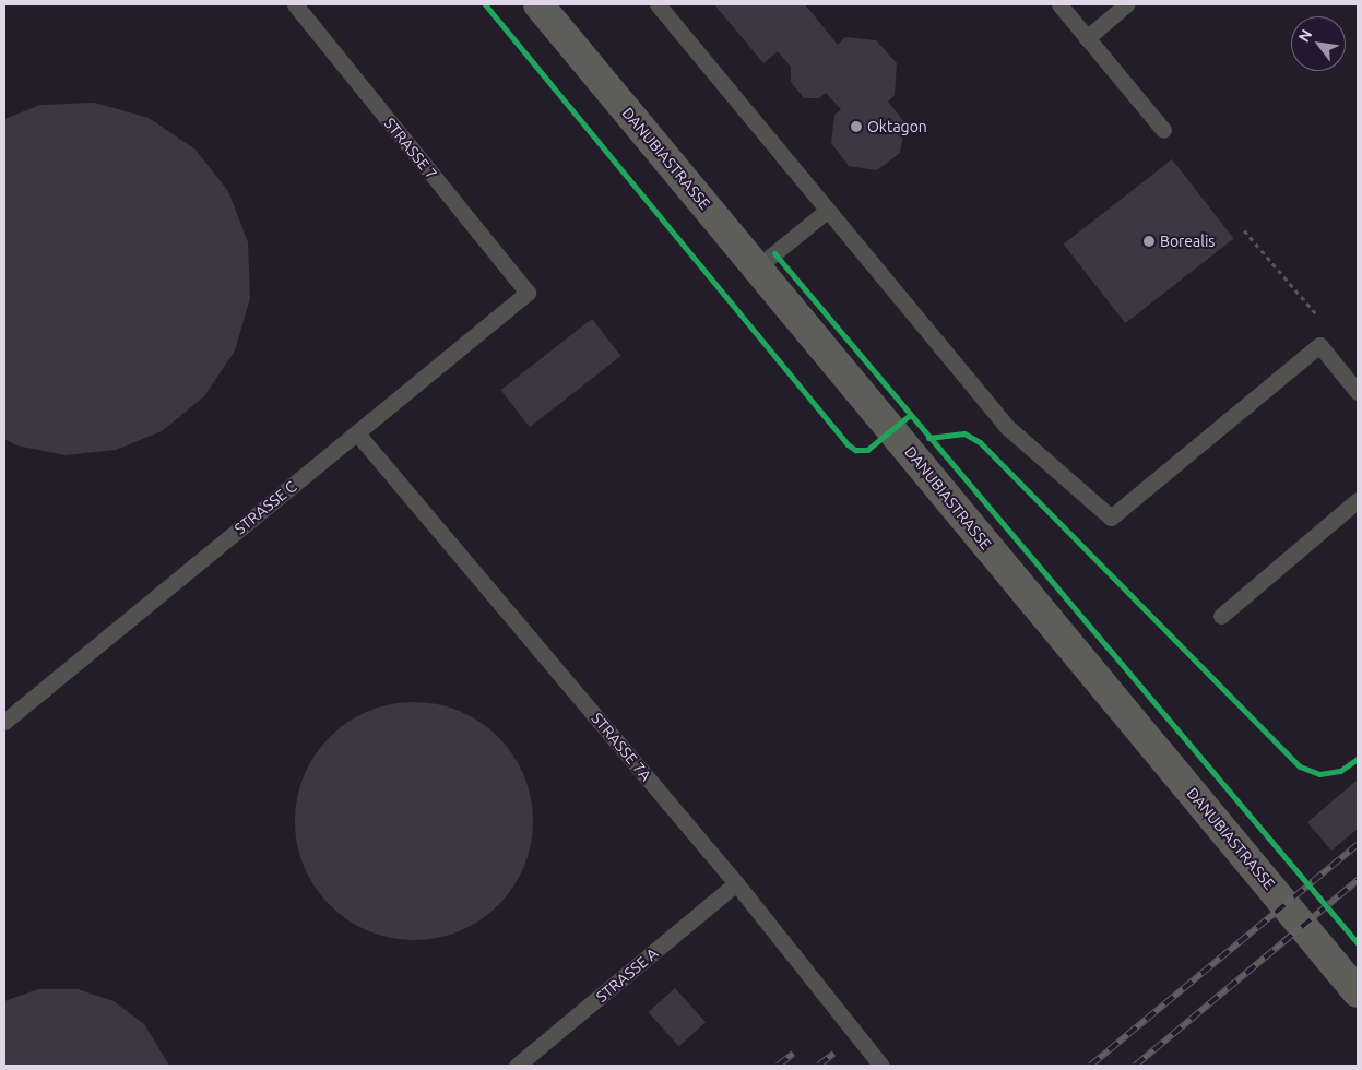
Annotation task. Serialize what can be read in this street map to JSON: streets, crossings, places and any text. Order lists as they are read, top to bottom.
{
  "streets": {
    "street": ["DANUBIASTRASSE"],
    "lane": [
      "STRASSE 7",
      "STRASSE C",
      "STRASSE 7A",
      "STRASSE A"
    ]
  },
  "crossings": [
    ["STRASSE 7", "STRASSE C"],
    ["STRASSE C", "STRASSE 7A"],
    ["STRASSE 7A", "STRASSE A"]
  ],
  "places": ["Oktagon", "Borealis"],
  "north": "top left"
}
